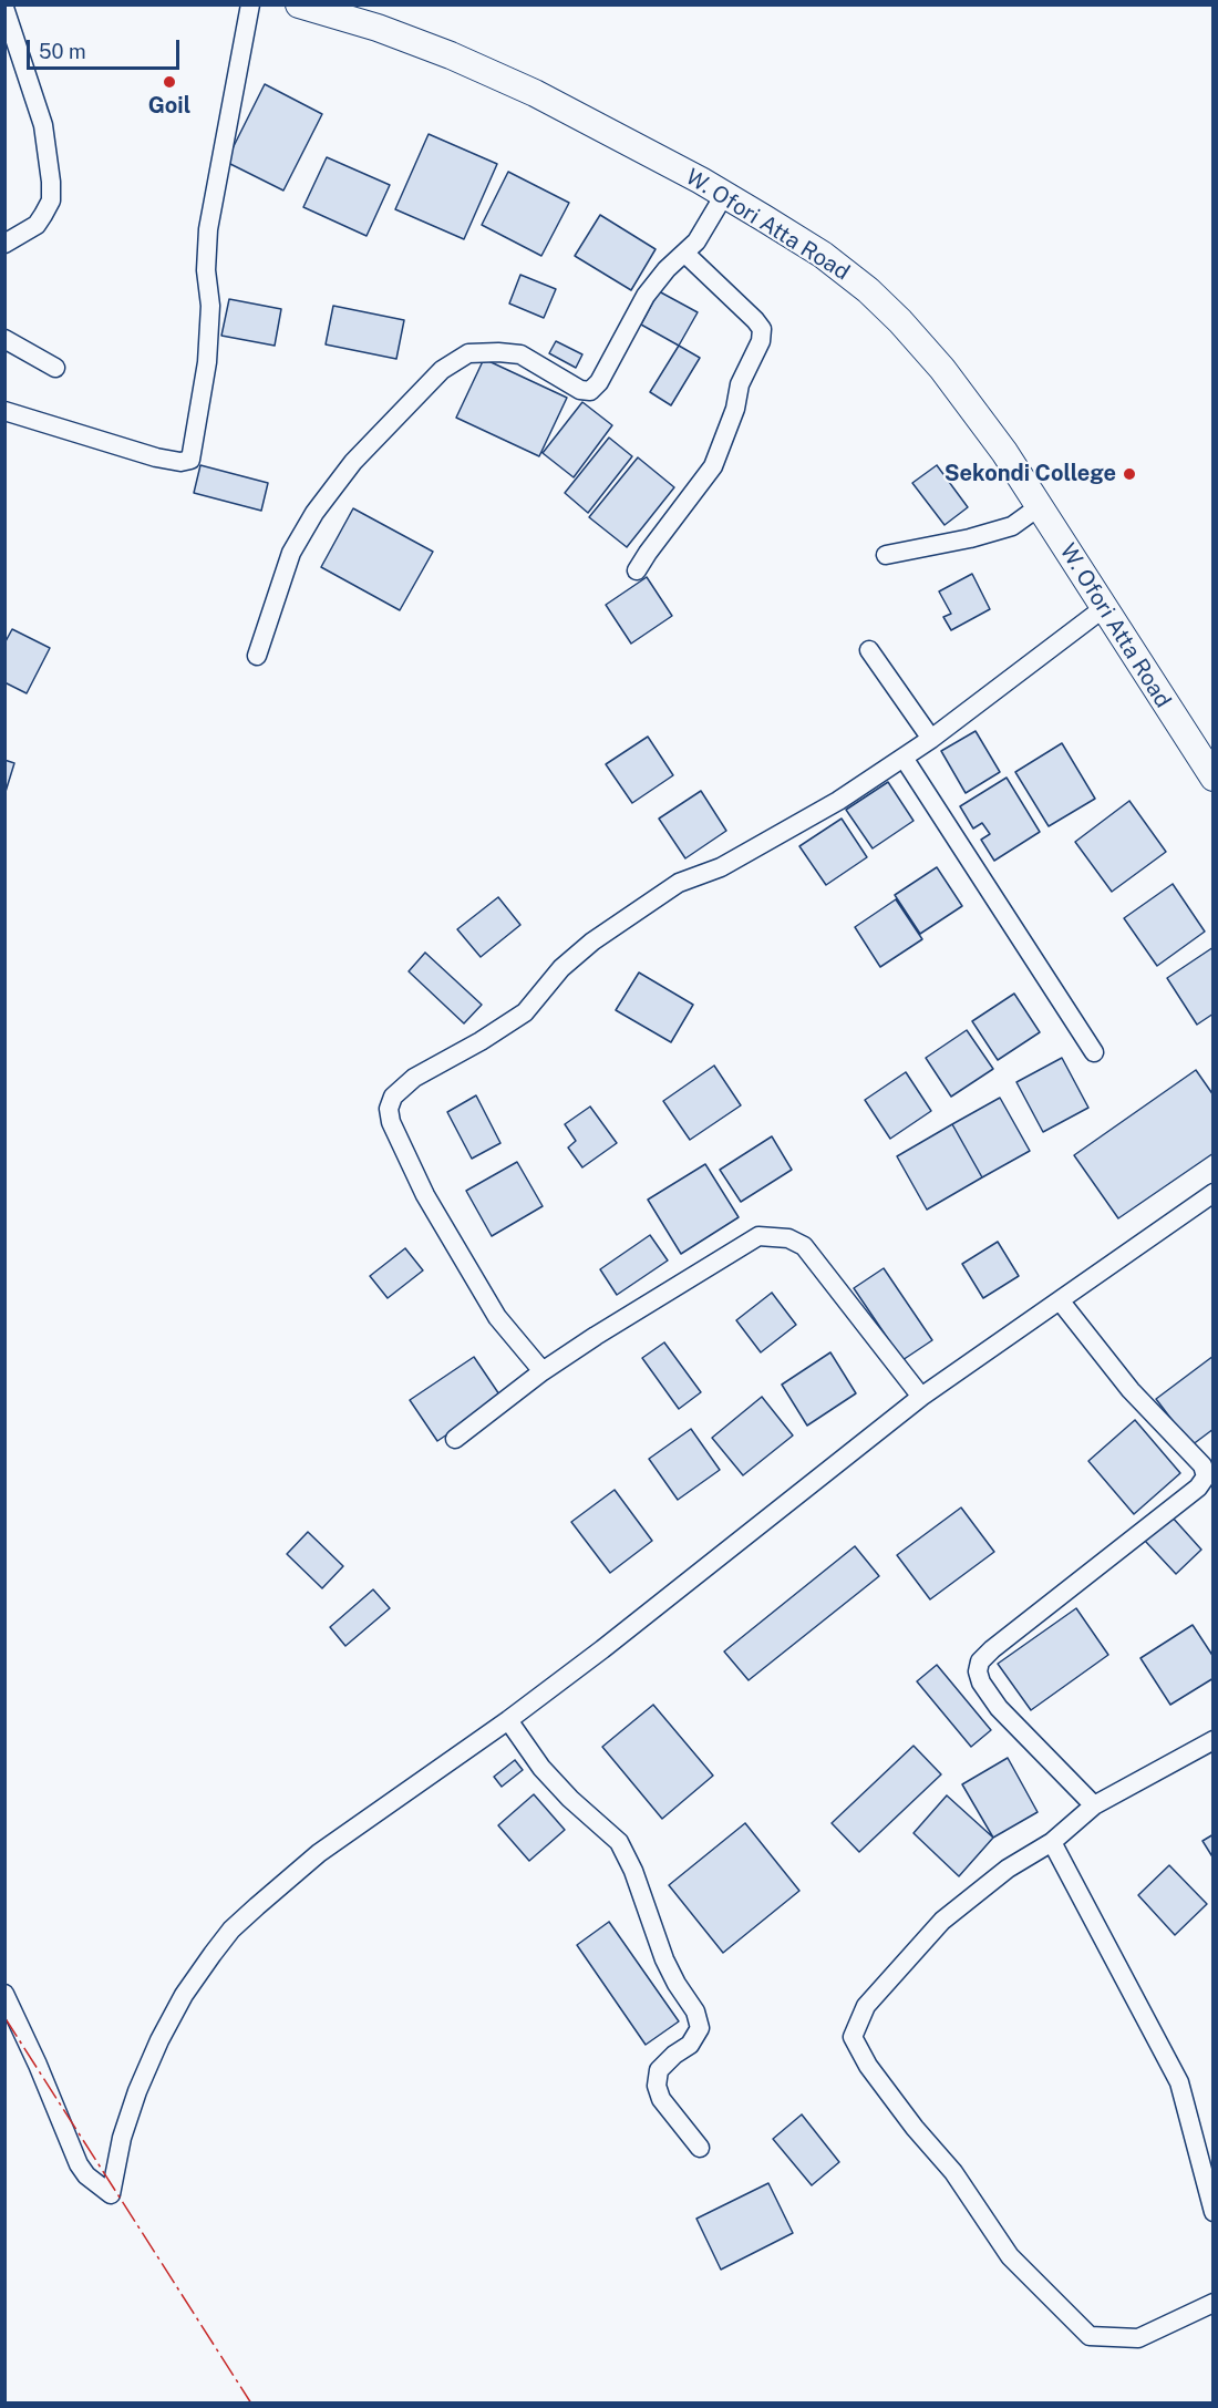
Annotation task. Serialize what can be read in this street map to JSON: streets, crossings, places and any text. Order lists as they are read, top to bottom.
{
  "streets": {
    "main road": ["W. Ofori Atta Road"]
  },
  "places": ["Goil", "Sekondi College"],
  "scale_bar": "50 m"
}
